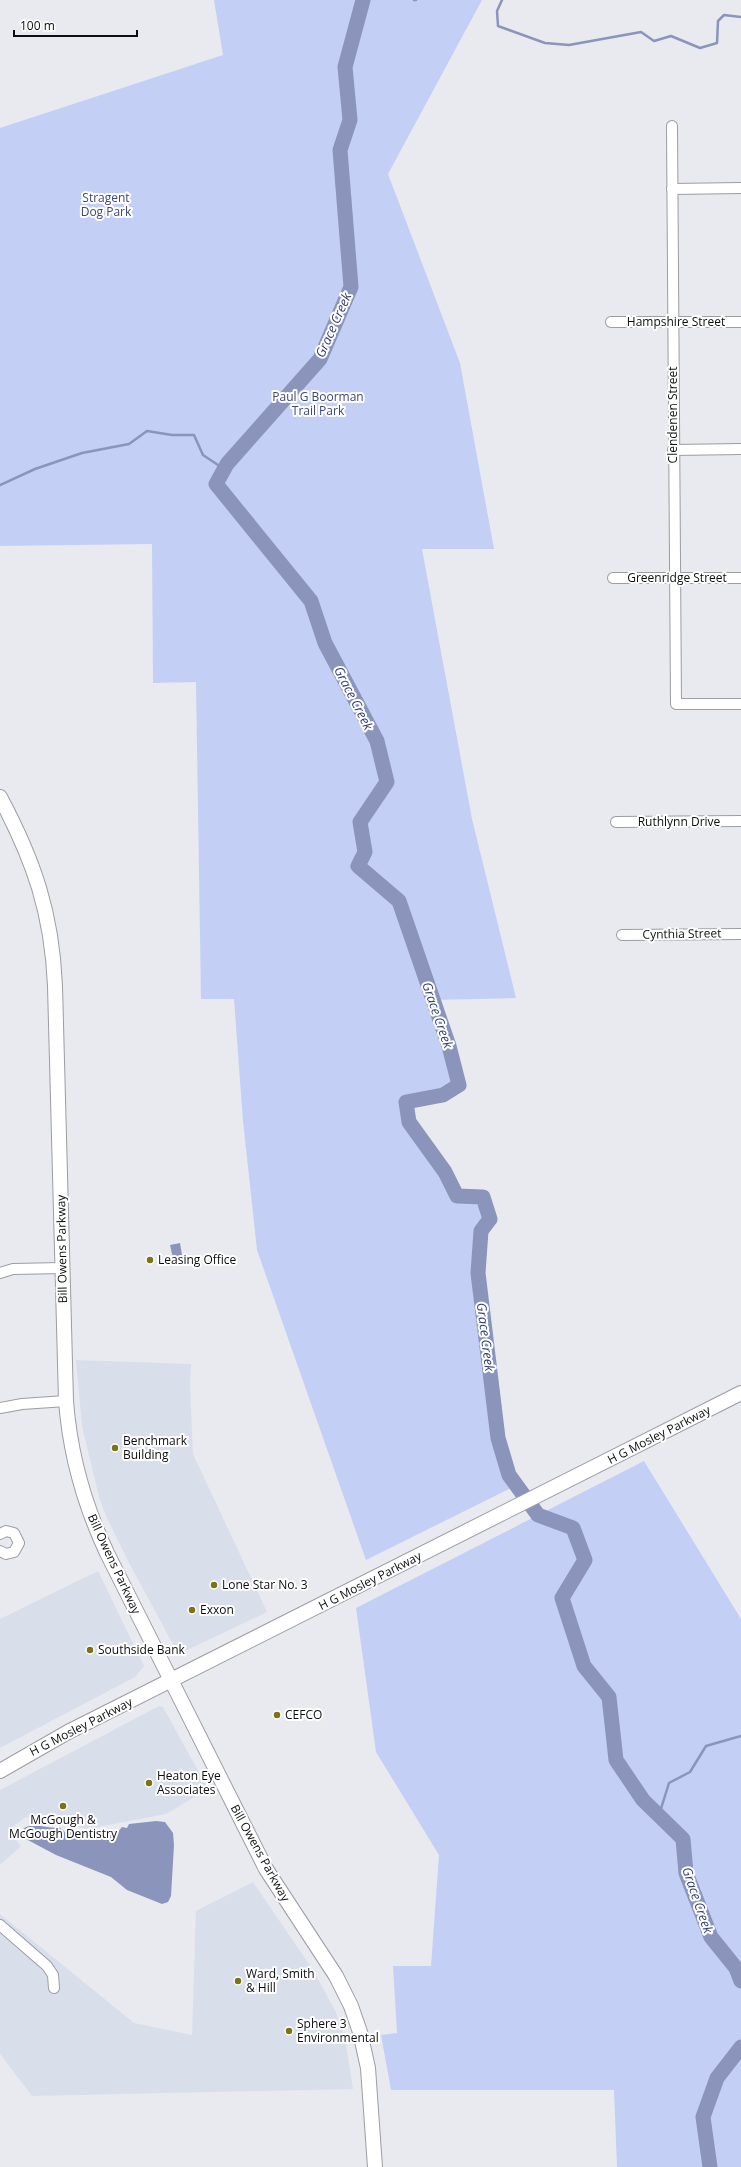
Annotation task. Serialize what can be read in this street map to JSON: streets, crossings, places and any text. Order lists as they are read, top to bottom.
{
  "streets": {
    "main road": ["Bill Owens Parkway", "H G Mosley Parkway"],
    "street": [
      "Hampshire Street",
      "Clendenen Street",
      "Greenridge Street",
      "Ruthlynn Drive",
      "Cynthia Street"
    ]
  },
  "crossings": [
    ["Hampshire Street", "Clendenen Street"],
    ["Clendenen Street", "Greenridge Street"],
    ["Bill Owens Parkway", "H G Mosley Parkway"]
  ],
  "water": ["Grace Creek"],
  "parks": ["Stragent Dog Park", "Paul G Boorman Trail Park"],
  "places": [
    "Leasing Office",
    "Benchmark Building",
    "Lone Star No. 3",
    "Exxon",
    "Southside Bank",
    "CEFCO",
    "Heaton Eye Associates",
    "McGough & McGough Dentistry",
    "Ward, Smith & Hill",
    "Sphere 3 Environmental"
  ],
  "scale_bar": "100 m"
}
